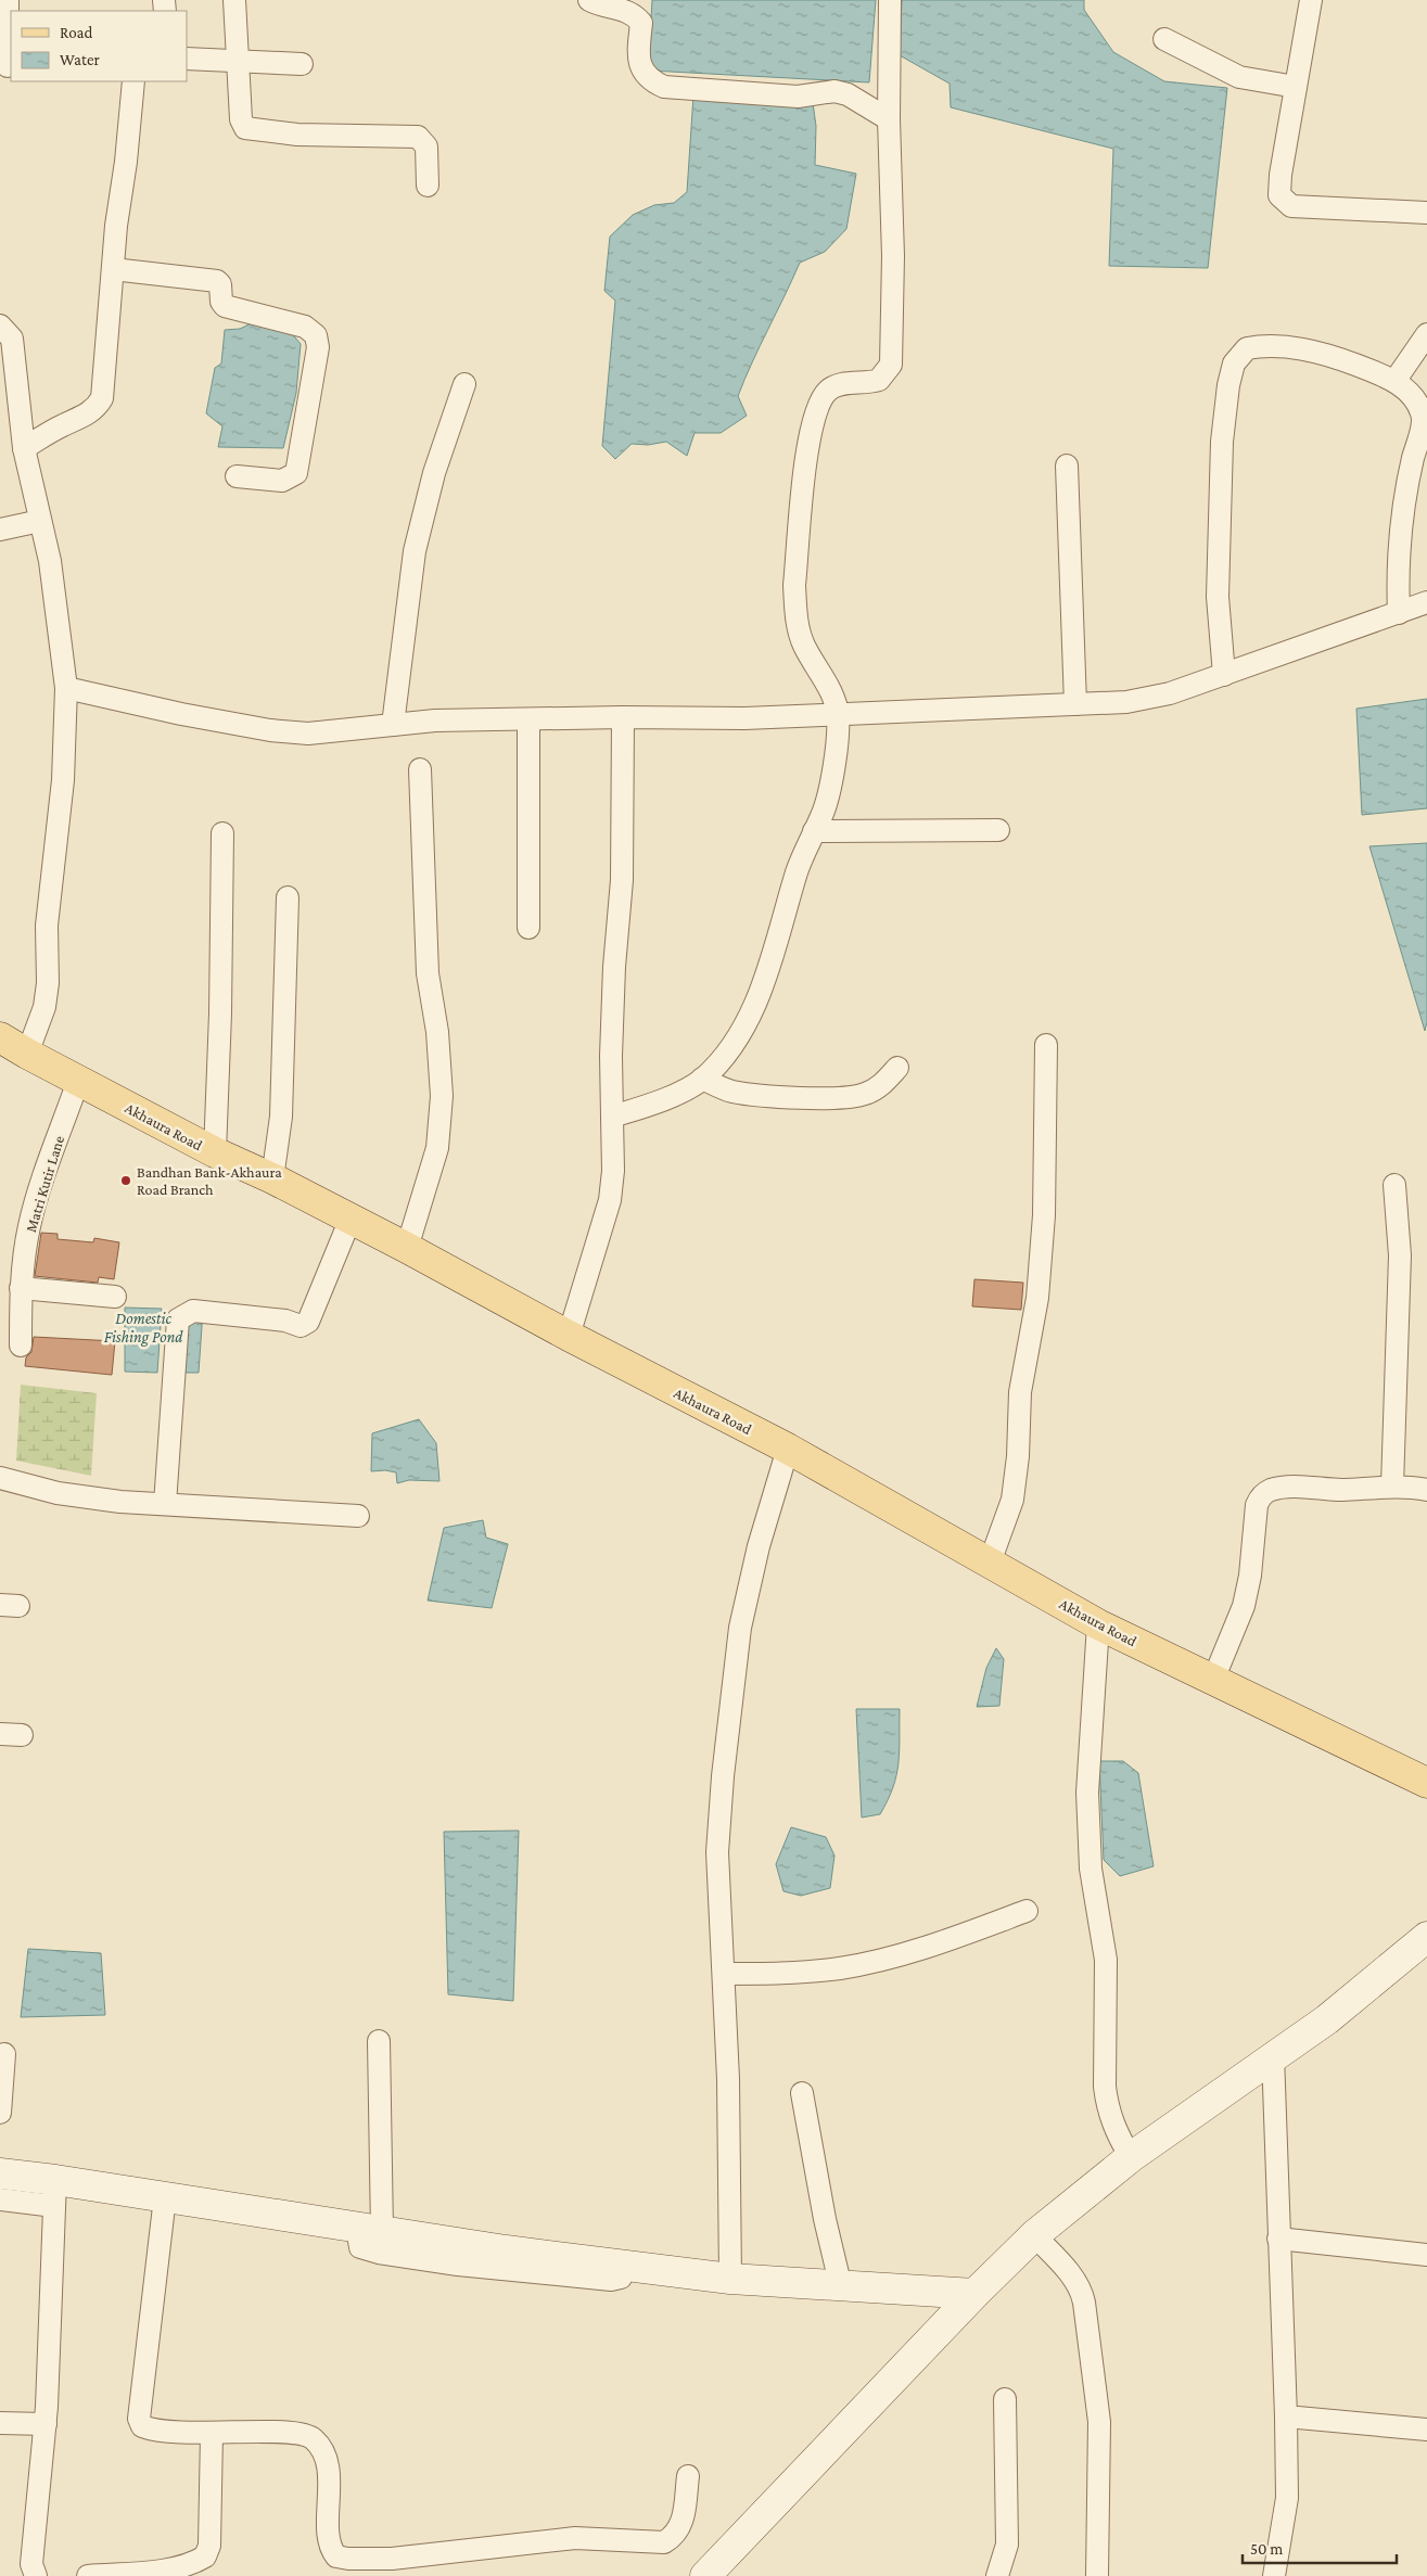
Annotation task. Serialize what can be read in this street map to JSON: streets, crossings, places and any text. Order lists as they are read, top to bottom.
{
  "streets": {
    "main road": ["Akhaura Road"],
    "street": ["Matri Kutir Lane"]
  },
  "crossings": [
    ["Akhaura Road", "Matri Kutir Lane"]
  ],
  "water": ["Domestic Fishing Pond"],
  "places": ["Bandhan Bank-Akhaura Road Branch"],
  "legend": ["Road", "Water"],
  "scale_bar": "50 m"
}
